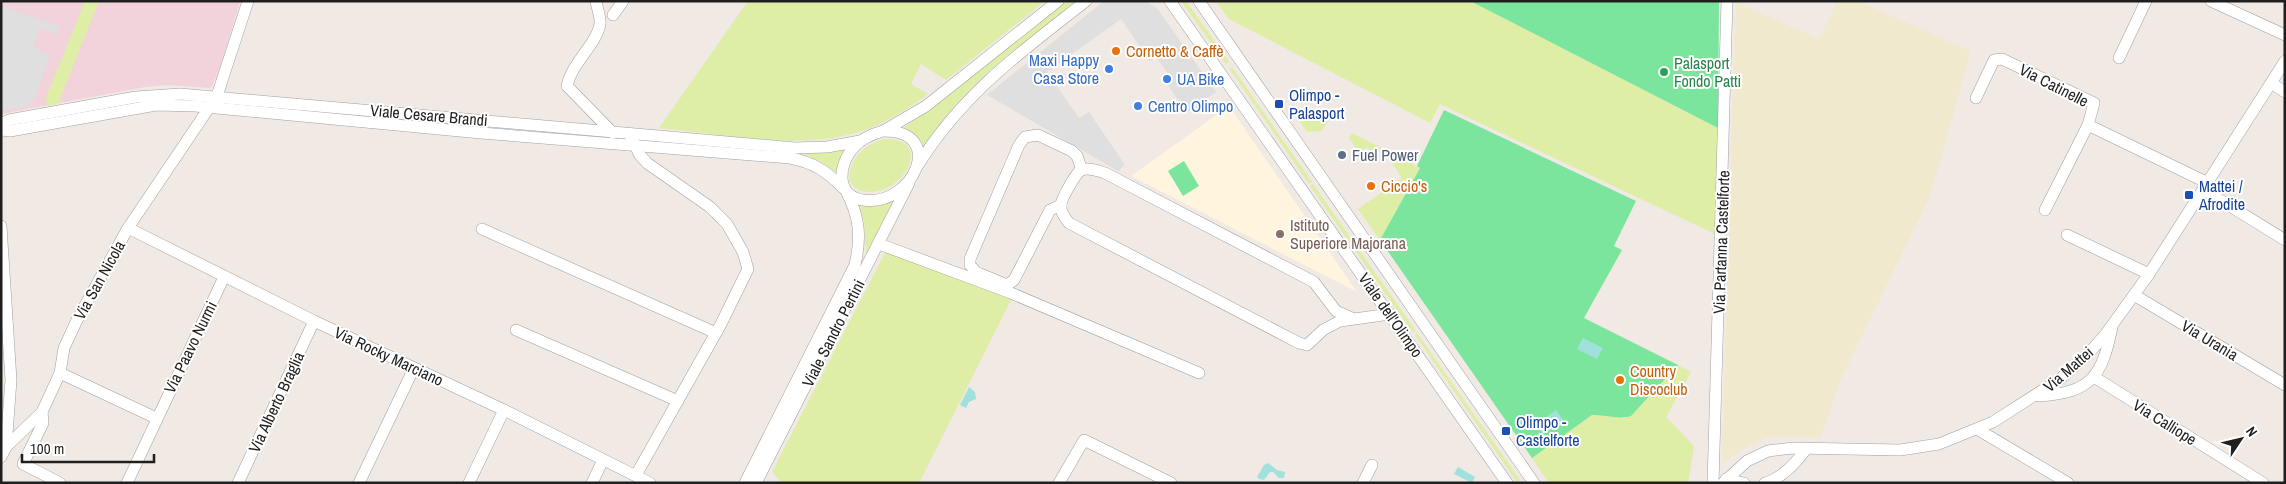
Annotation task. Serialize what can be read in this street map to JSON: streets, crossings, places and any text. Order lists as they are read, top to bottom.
{
  "streets": {
    "street": [
      "Via Catinelle",
      "Viale Cesare Brandi",
      "Via Partanna Castelforte",
      "Via San Nicola",
      "Viale dell'Olimpo",
      "Viale Sandro Pertini",
      "Via Urania",
      "Via Paavo Nurmi",
      "Via Rocky Marciano",
      "Via Mattei",
      "Via Alberto Braglia",
      "Via Calliope"
    ]
  },
  "crossings": [
    ["Via Catinelle", "Via Mattei"],
    ["Viale Cesare Brandi", "Via San Nicola"],
    ["Viale Cesare Brandi", "Viale Sandro Pertini"],
    ["Via San Nicola", "Via Rocky Marciano"],
    ["Via Urania", "Via Mattei"],
    ["Via Paavo Nurmi", "Via Rocky Marciano"],
    ["Via Rocky Marciano", "Via Alberto Braglia"]
  ],
  "places": {
    "other": [
      "Cornetto & Caffè",
      "Maxi Happy Casa Store",
      "Palasport Fondo Patti",
      "UA Bike",
      "Centro Olimpo",
      "Fuel Power",
      "Ciccio's",
      "Istituto Superiore Majorana",
      "Country Discoclub"
    ],
    "transit": ["Olimpo - Palasport", "Mattei / Afrodite", "Olimpo - Castelforte"]
  },
  "scale_bar": "100 m",
  "north": "top right"
}
